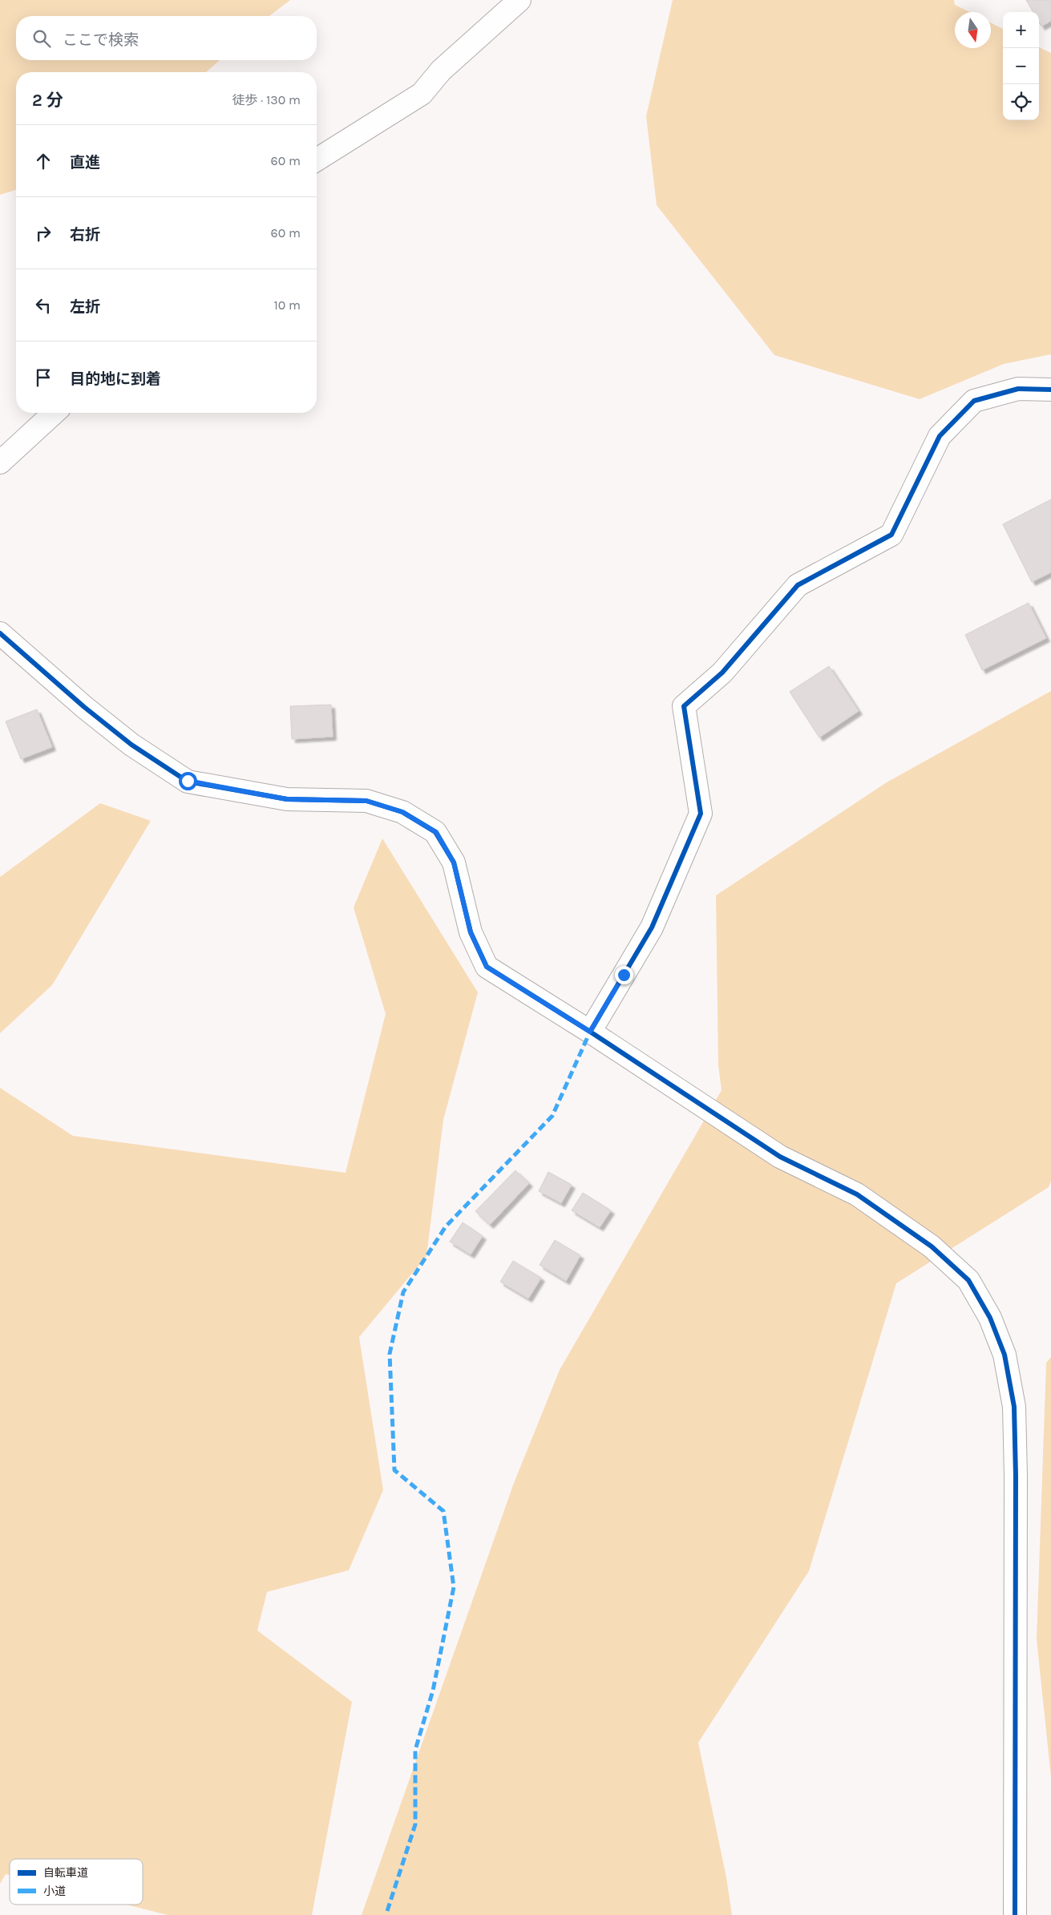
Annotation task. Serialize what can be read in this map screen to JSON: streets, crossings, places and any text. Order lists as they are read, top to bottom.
{
  "legend": ["自転車道", "小道"],
  "north": "bottom",
  "page": {
    "map_buttons": ["+", "−"],
    "search": "ここで検索",
    "heading": ["2 分", "徒歩 · 130 m"],
    "list": [
      ["直進", "60 m"],
      ["右折", "60 m"],
      ["左折", "10 m"],
      "目的地に到着"
    ]
  }
}
